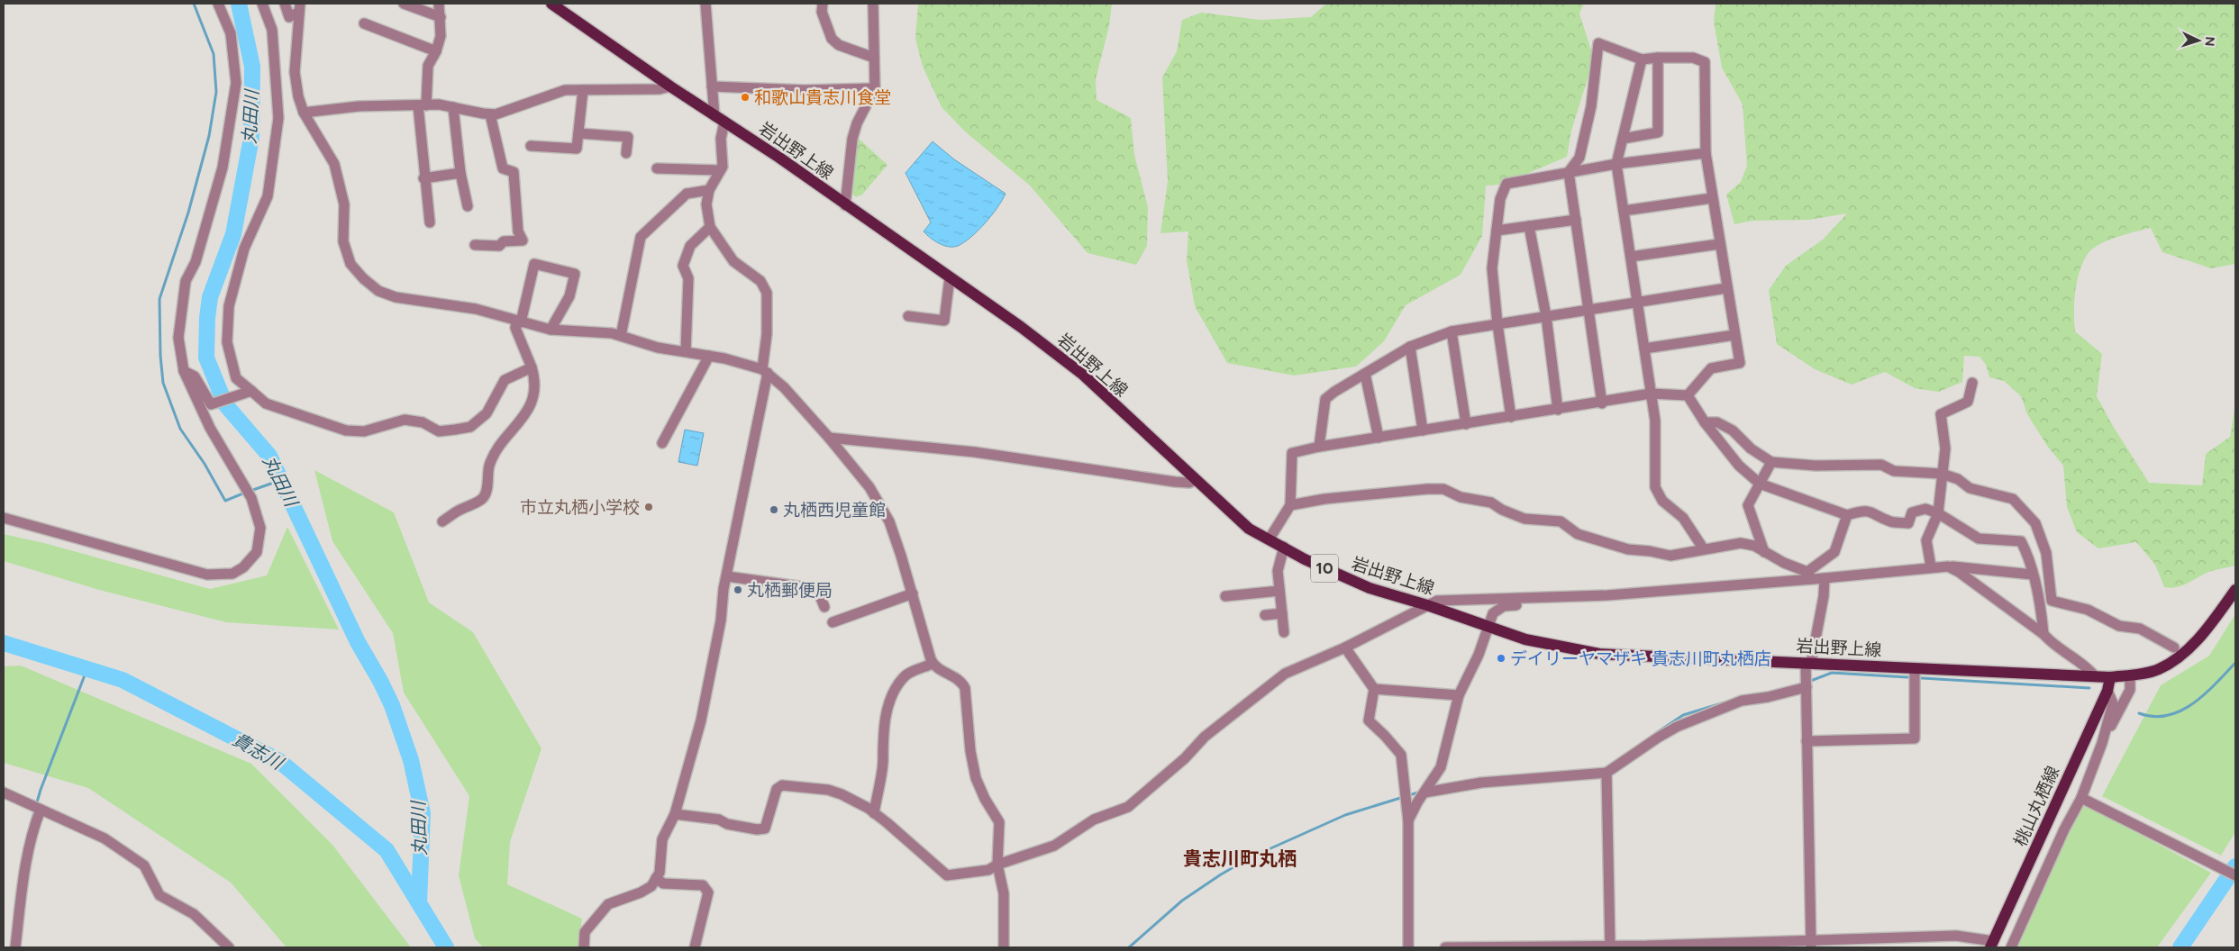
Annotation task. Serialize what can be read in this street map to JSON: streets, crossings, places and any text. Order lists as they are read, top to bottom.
{
  "streets": {
    "main road": ["岩出野上線", "10", "桃山丸栖線"]
  },
  "crossings": [
    ["岩出野上線", "桃山丸栖線"]
  ],
  "districts": ["貴志川町丸栖"],
  "water": ["丸田川", "貴志川"],
  "places": [
    "和歌山貴志川食堂",
    "市立丸栖小学校",
    "丸栖西児童館",
    "丸栖郵便局",
    "デイリーヤマザキ 貴志川町丸栖店"
  ],
  "north": "right"
}
